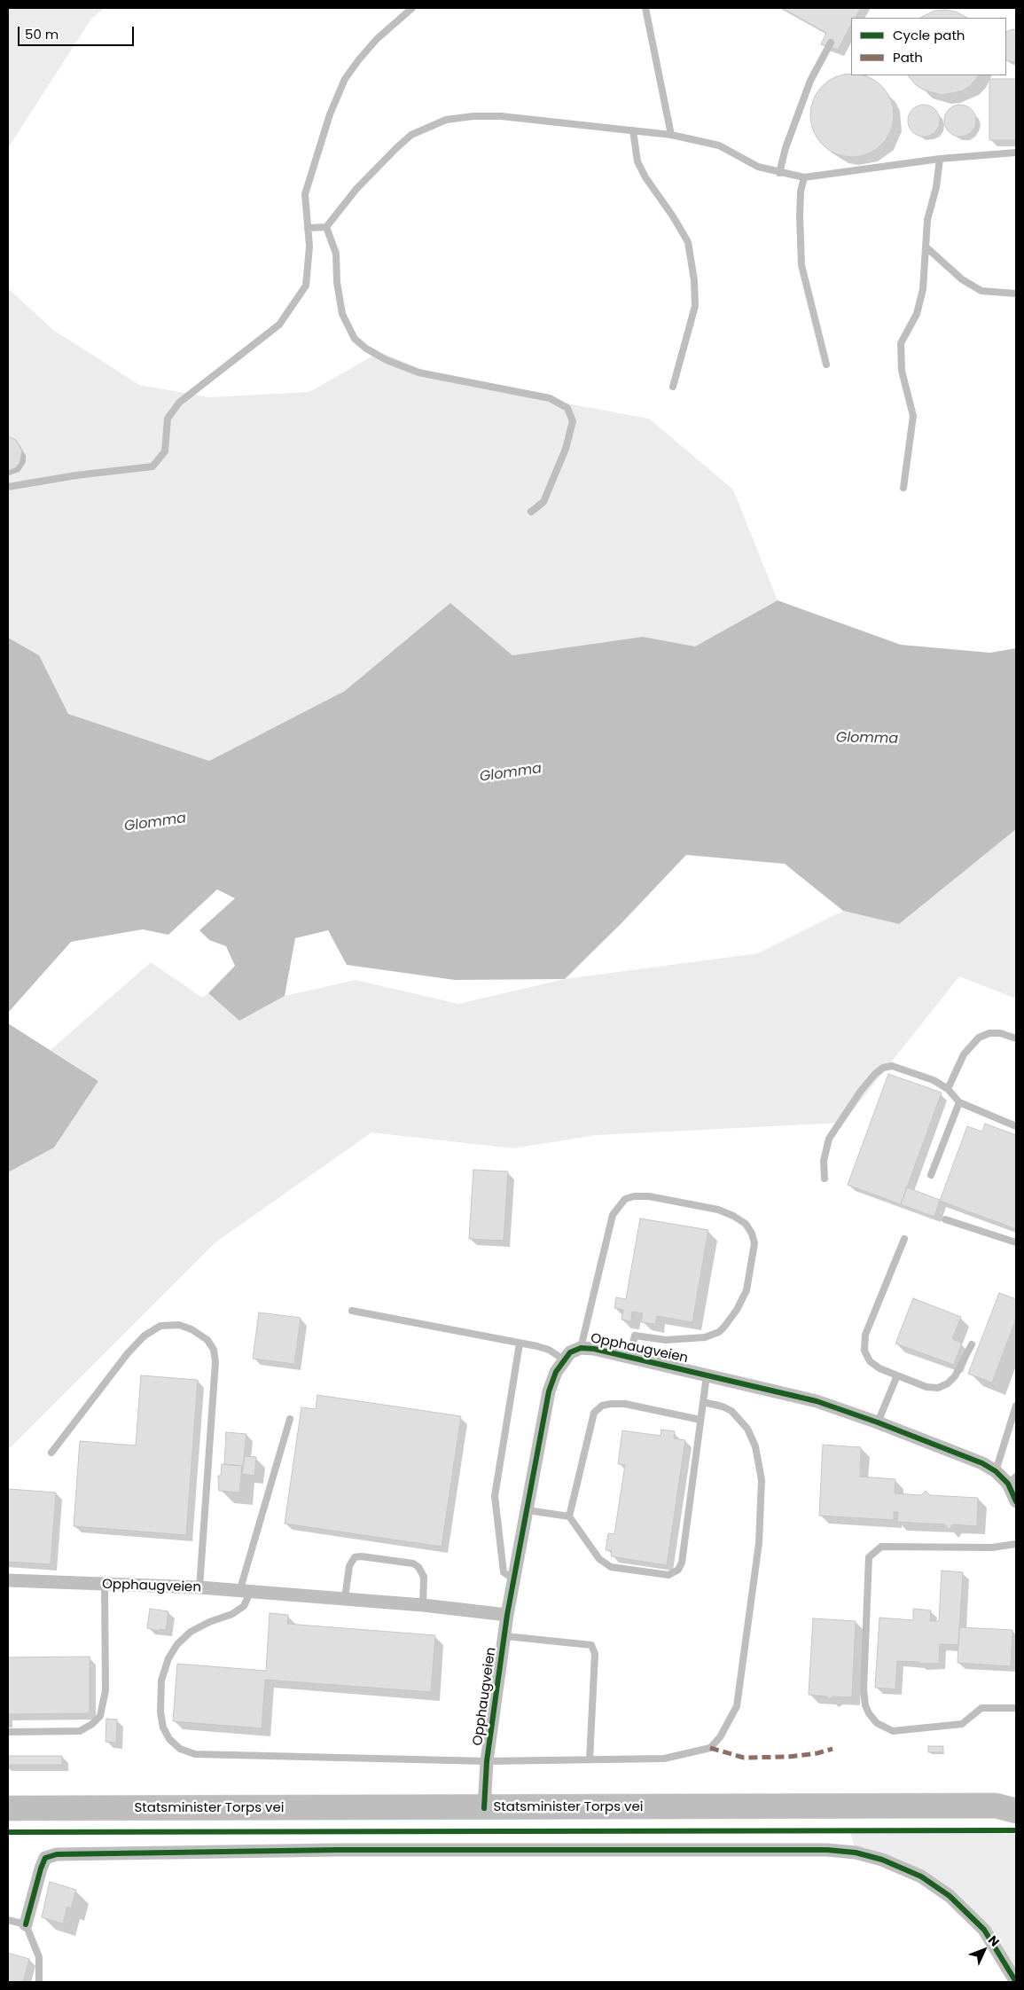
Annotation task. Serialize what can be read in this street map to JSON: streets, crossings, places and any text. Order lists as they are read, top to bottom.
{
  "streets": {
    "highway": ["Statsminister Torps vei"],
    "street": ["Opphaugveien"]
  },
  "crossings": [
    ["Opphaugveien", "Statsminister Torps vei"]
  ],
  "water": ["Glomma"],
  "legend": ["Cycle path", "Path"],
  "scale_bar": "50 m",
  "north": "top right"
}
